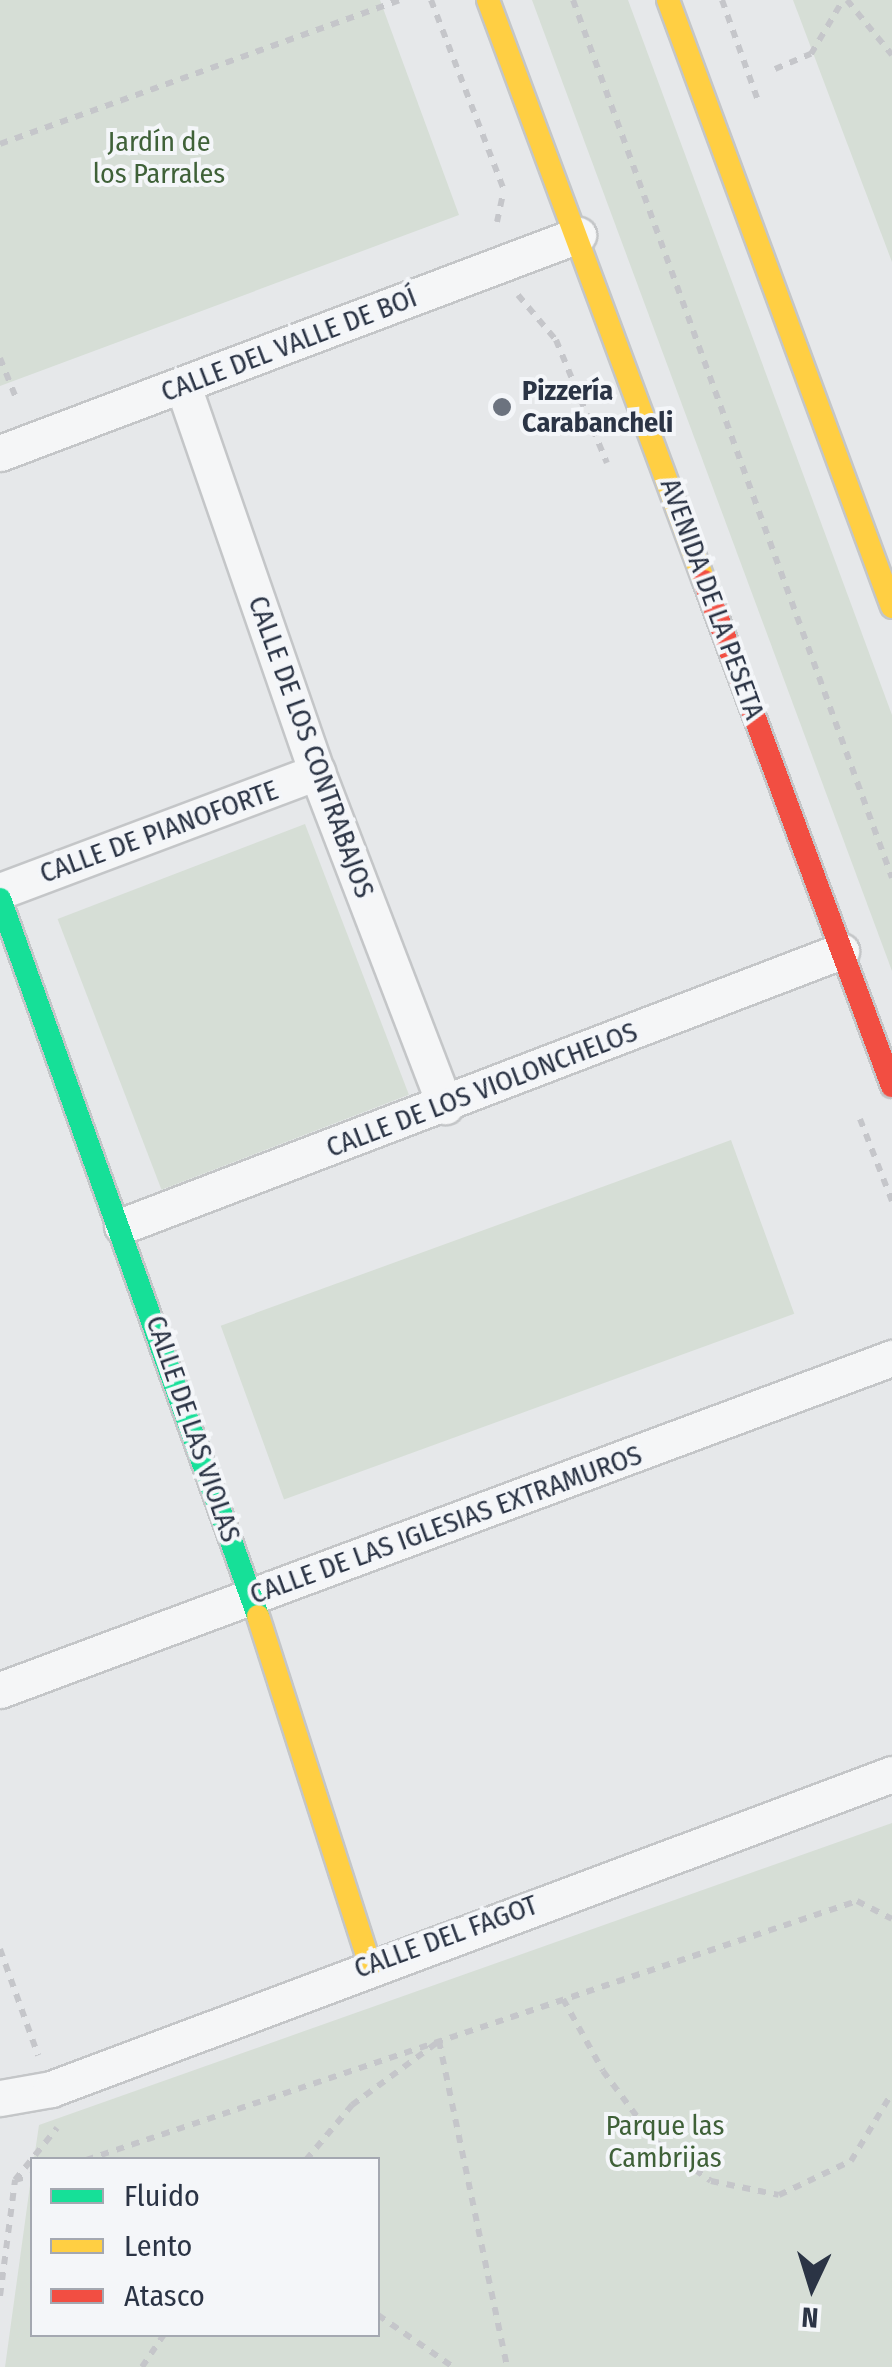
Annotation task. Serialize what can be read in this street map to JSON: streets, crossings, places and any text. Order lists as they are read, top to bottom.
{
  "streets": {
    "street": [
      "CALLE DEL VALLE DE BOÍ",
      "AVENIDA DE LA PESETA",
      "CALLE DE LOS CONTRABAJOS",
      "CALLE DE PIANOFORTE",
      "CALLE DE LOS VIOLONCHELOS",
      "CALLE DE LAS VIOLAS",
      "CALLE DE LAS IGLESIAS EXTRAMUROS",
      "CALLE DEL FAGOT"
    ]
  },
  "crossings": [
    ["CALLE DEL VALLE DE BOÍ", "AVENIDA DE LA PESETA"],
    ["CALLE DEL VALLE DE BOÍ", "CALLE DE LOS CONTRABAJOS"],
    ["AVENIDA DE LA PESETA", "CALLE DE LOS VIOLONCHELOS"],
    ["CALLE DE LOS CONTRABAJOS", "CALLE DE PIANOFORTE"],
    ["CALLE DE LOS CONTRABAJOS", "CALLE DE LOS VIOLONCHELOS"],
    ["CALLE DE LOS VIOLONCHELOS", "CALLE DE LAS VIOLAS"],
    ["CALLE DE LAS VIOLAS", "CALLE DE LAS IGLESIAS EXTRAMUROS"],
    ["CALLE DE LAS VIOLAS", "CALLE DEL FAGOT"]
  ],
  "parks": ["Jardín de los Parrales", "Parque las Cambrijas"],
  "places": ["Pizzería Carabancheli"],
  "legend": ["Fluido", "Lento", "Atasco"],
  "north": "bottom"
}
